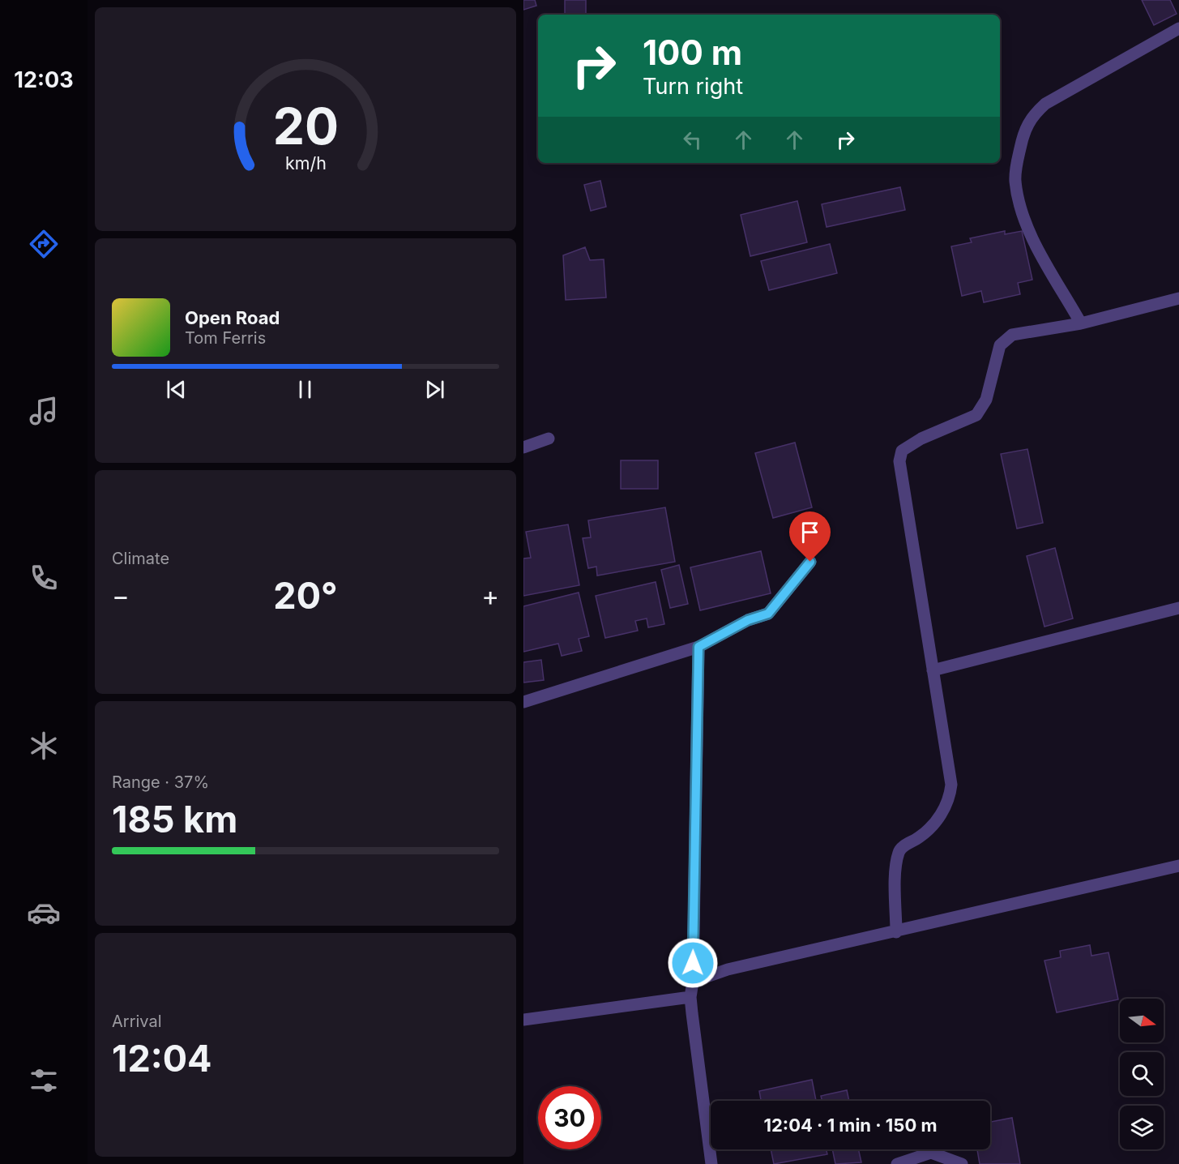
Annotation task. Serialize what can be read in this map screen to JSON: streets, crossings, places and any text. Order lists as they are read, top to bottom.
{
  "north": "right",
  "page": {
    "tabs": "12:03",
    "turn": ["100 m", "Turn right"],
    "song": ["Open Road", "Tom Ferris"],
    "tile": [
      "Climate",
      ["Range · 37%", "185 km"],
      ["Arrival", "12:04"]
    ],
    "heat": ["−", "20°", "+"],
    "limit": "30",
    "trip": "12:04 · 1 min · 150 m",
    "gauge": ["20", "km/h"]
  }
}
